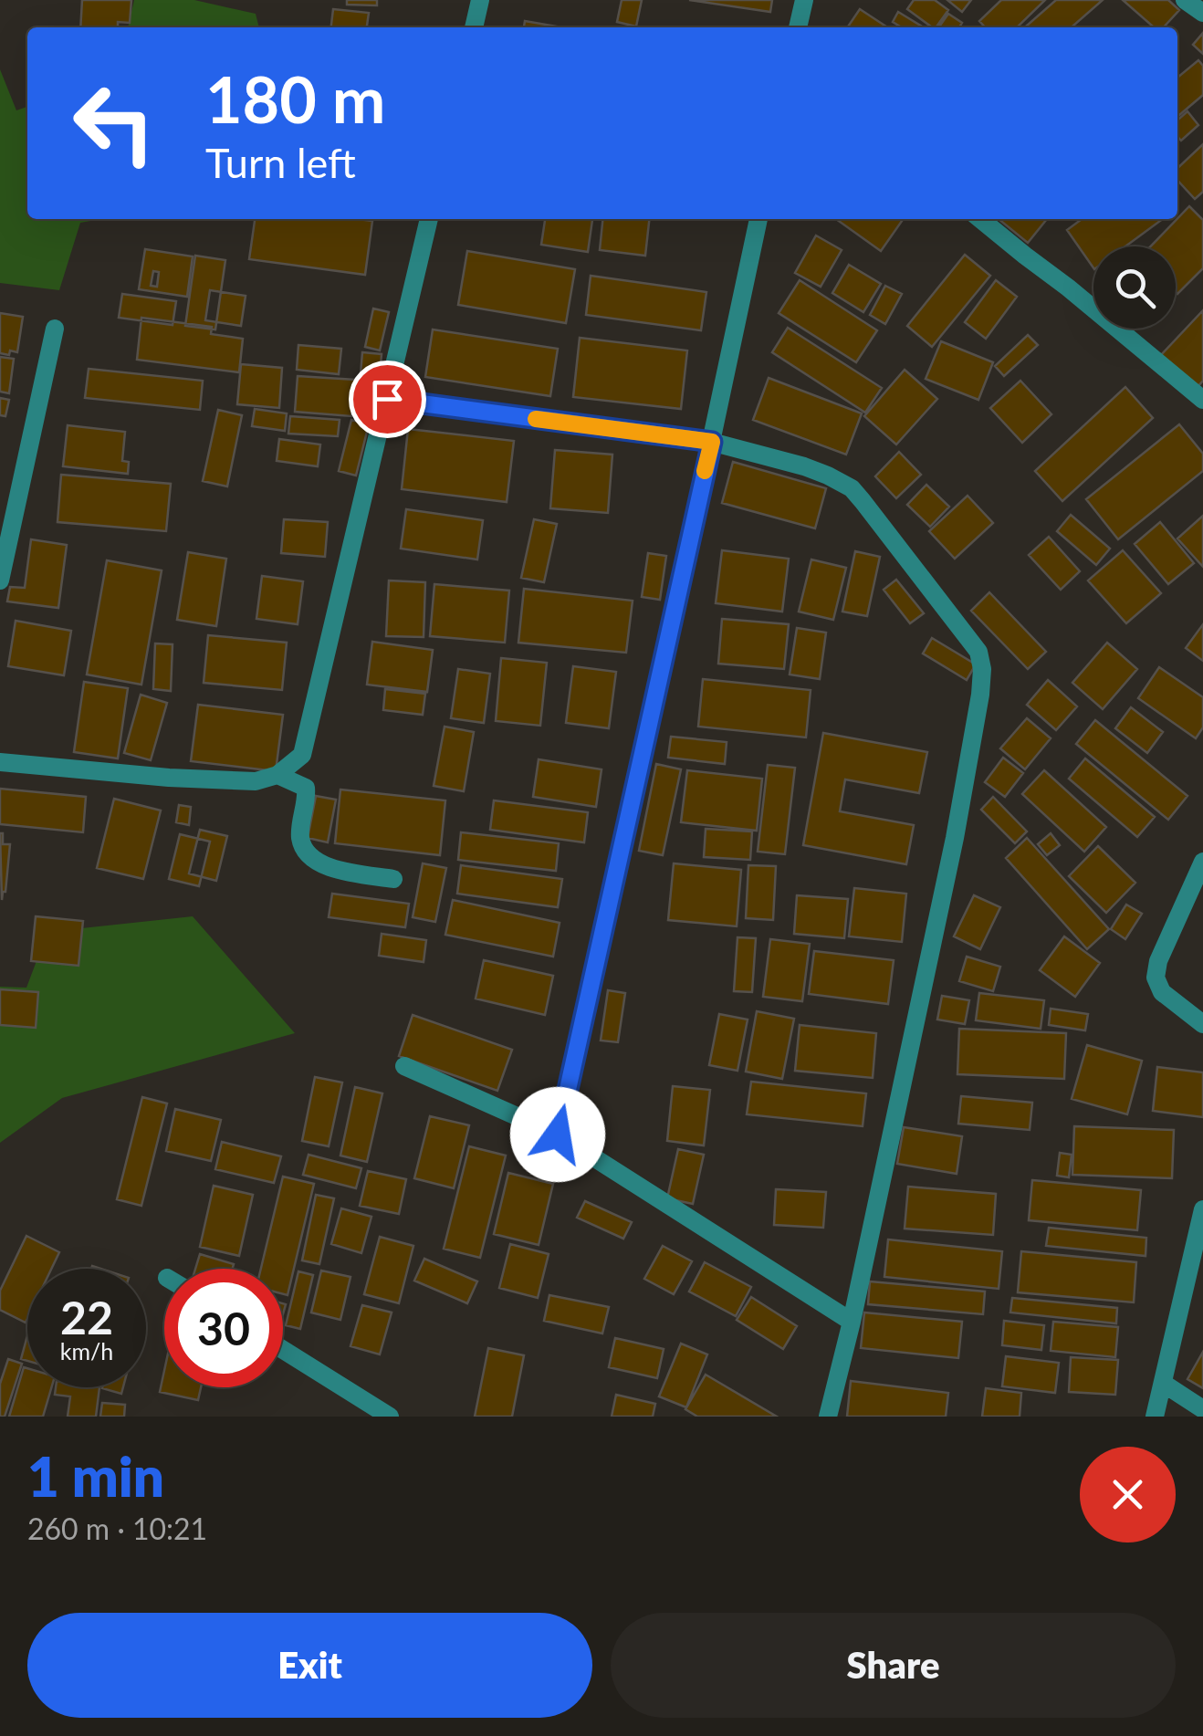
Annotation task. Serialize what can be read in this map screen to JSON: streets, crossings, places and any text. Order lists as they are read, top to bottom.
{
  "page": {
    "turn": ["180 m", "Turn left"],
    "speed": "22 km/h",
    "limit": "30",
    "heading": ["1 min", "260 m · 10:21"],
    "buttons": ["Exit", "Share"]
  }
}
